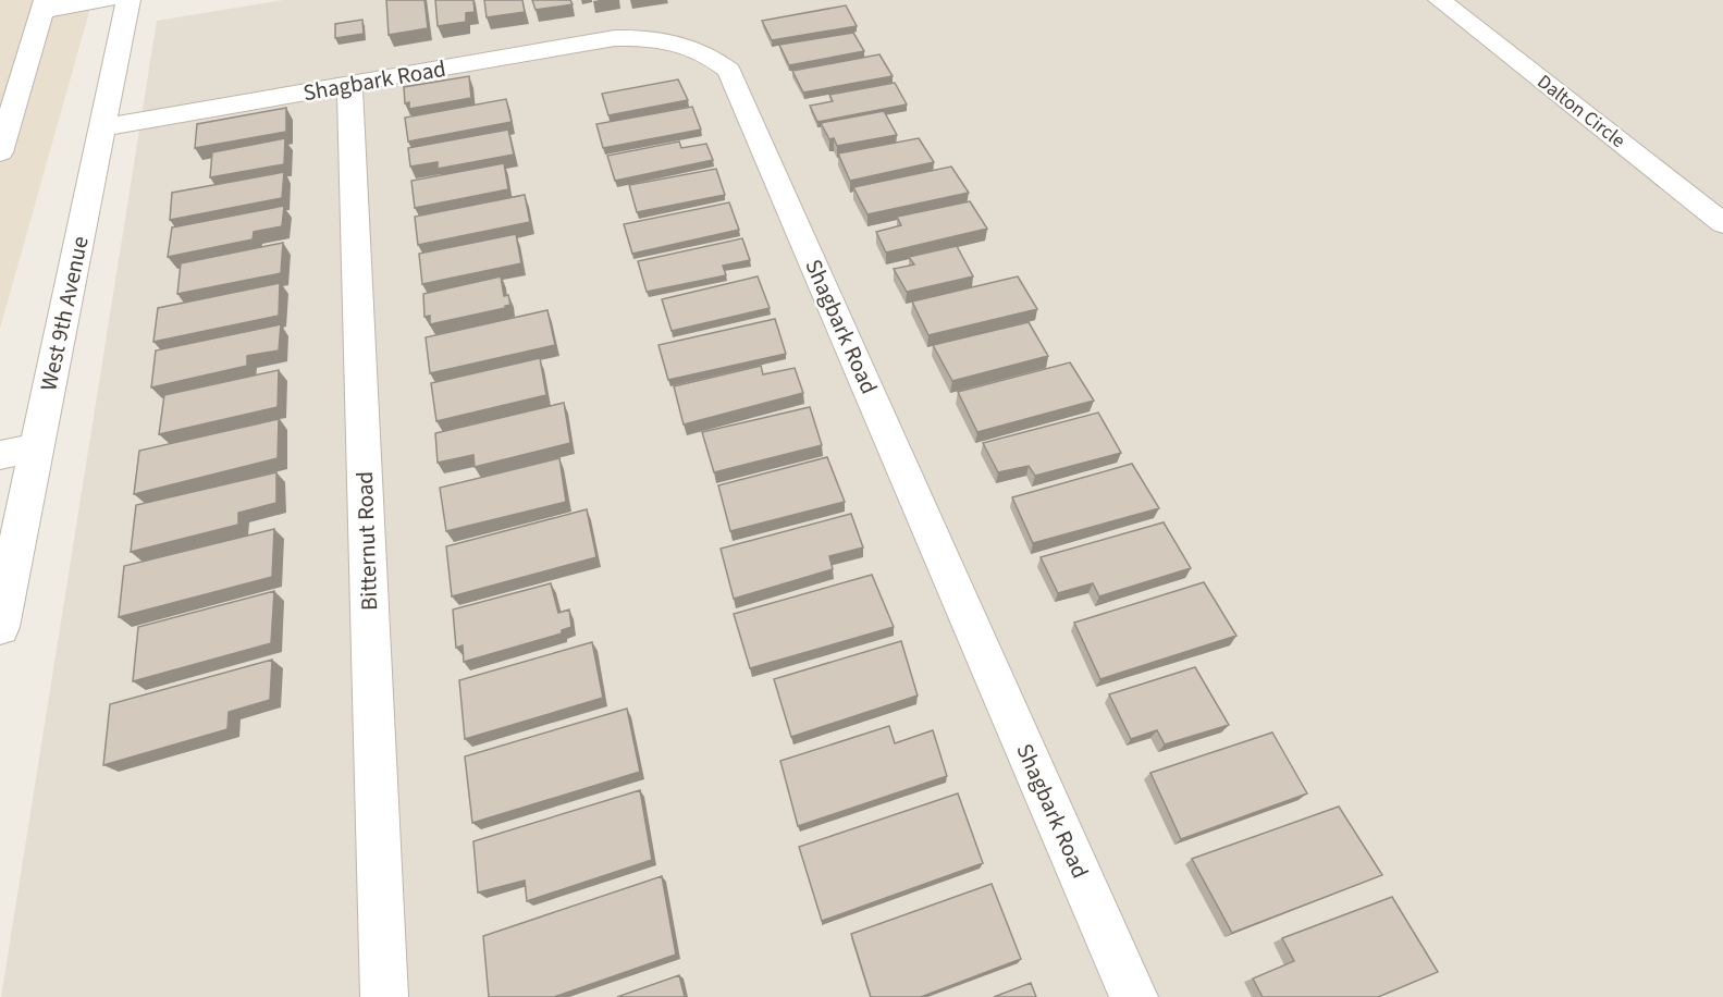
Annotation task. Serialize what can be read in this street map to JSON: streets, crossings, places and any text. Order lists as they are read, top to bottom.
{
  "streets": {
    "street": [
      "Shagbark Road",
      "Dalton Circle",
      "West 9th Avenue",
      "Bitternut Road"
    ]
  },
  "crossings": [
    ["Shagbark Road", "West 9th Avenue"],
    ["Shagbark Road", "Bitternut Road"]
  ]
}
